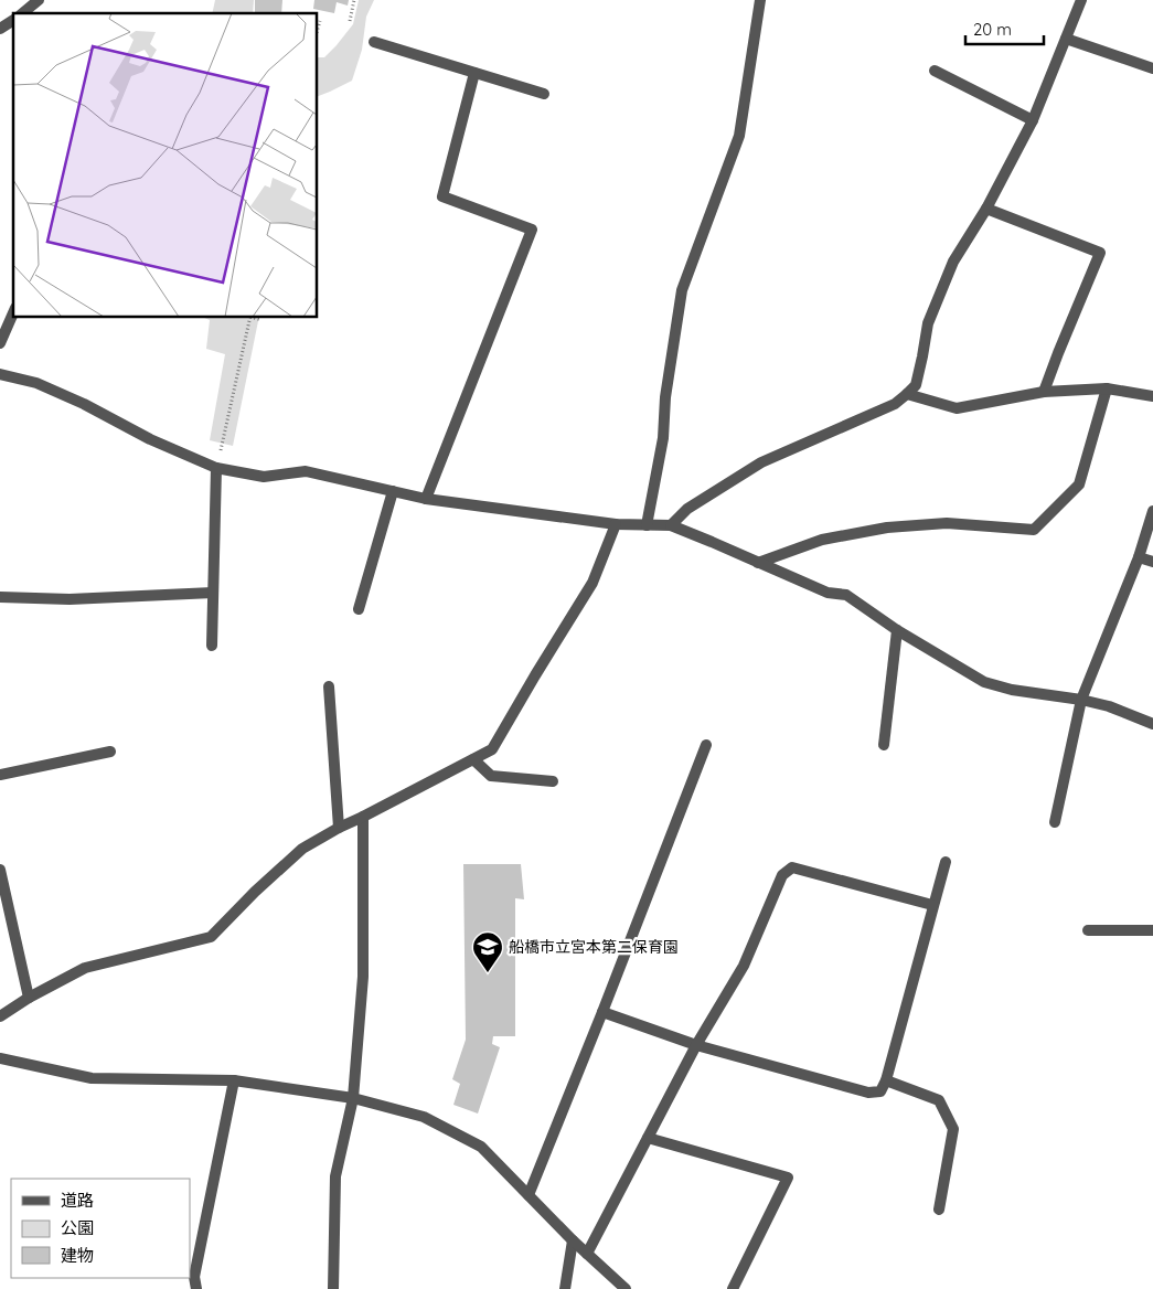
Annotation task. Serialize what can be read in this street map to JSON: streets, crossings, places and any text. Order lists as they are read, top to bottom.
{
  "places": {
    "school or university": ["船橋市立宮本第二保育園"]
  },
  "legend": ["道路", "公園", "建物"],
  "scale_bar": "20 m"
}
